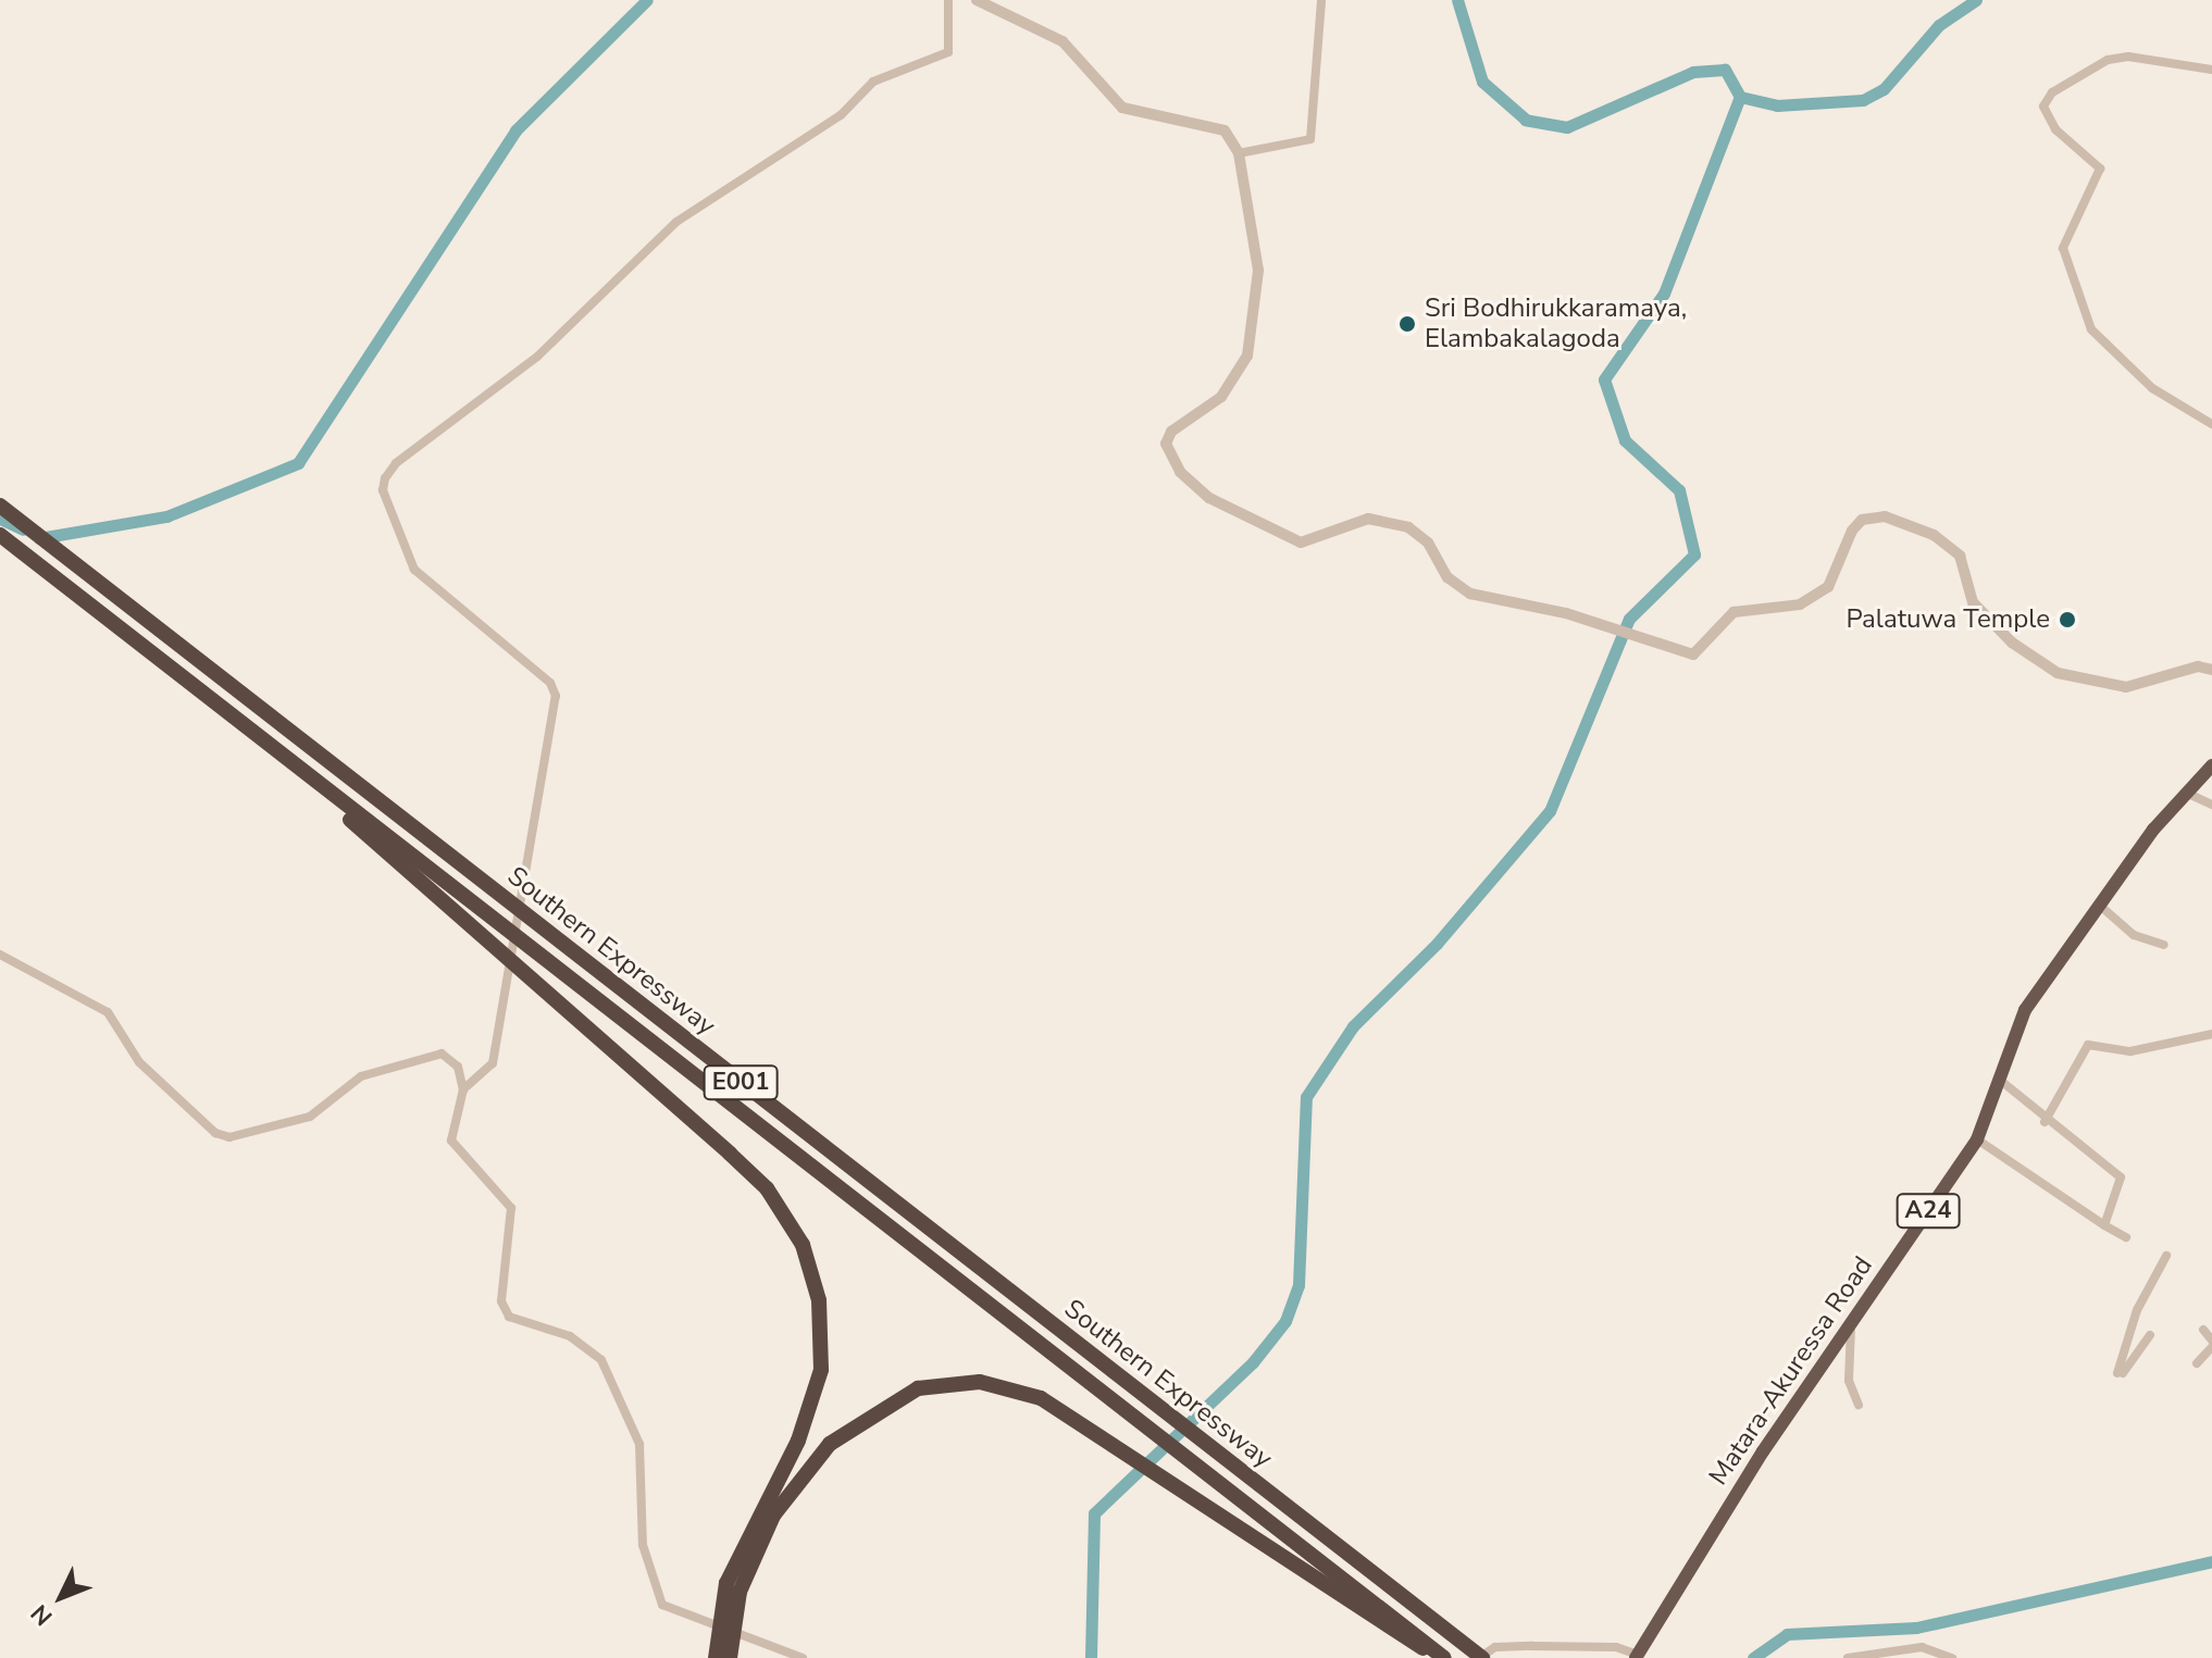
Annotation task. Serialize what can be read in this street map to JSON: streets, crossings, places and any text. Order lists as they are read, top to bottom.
{
  "streets": {
    "highway": [
      "Southern Expressway",
      "E001",
      "A24",
      "Matara-Akuressa Road"
    ]
  },
  "places": ["Sri Bodhirukkaramaya, Elambakalagoda", "Palatuwa Temple"],
  "north": "bottom left"
}
